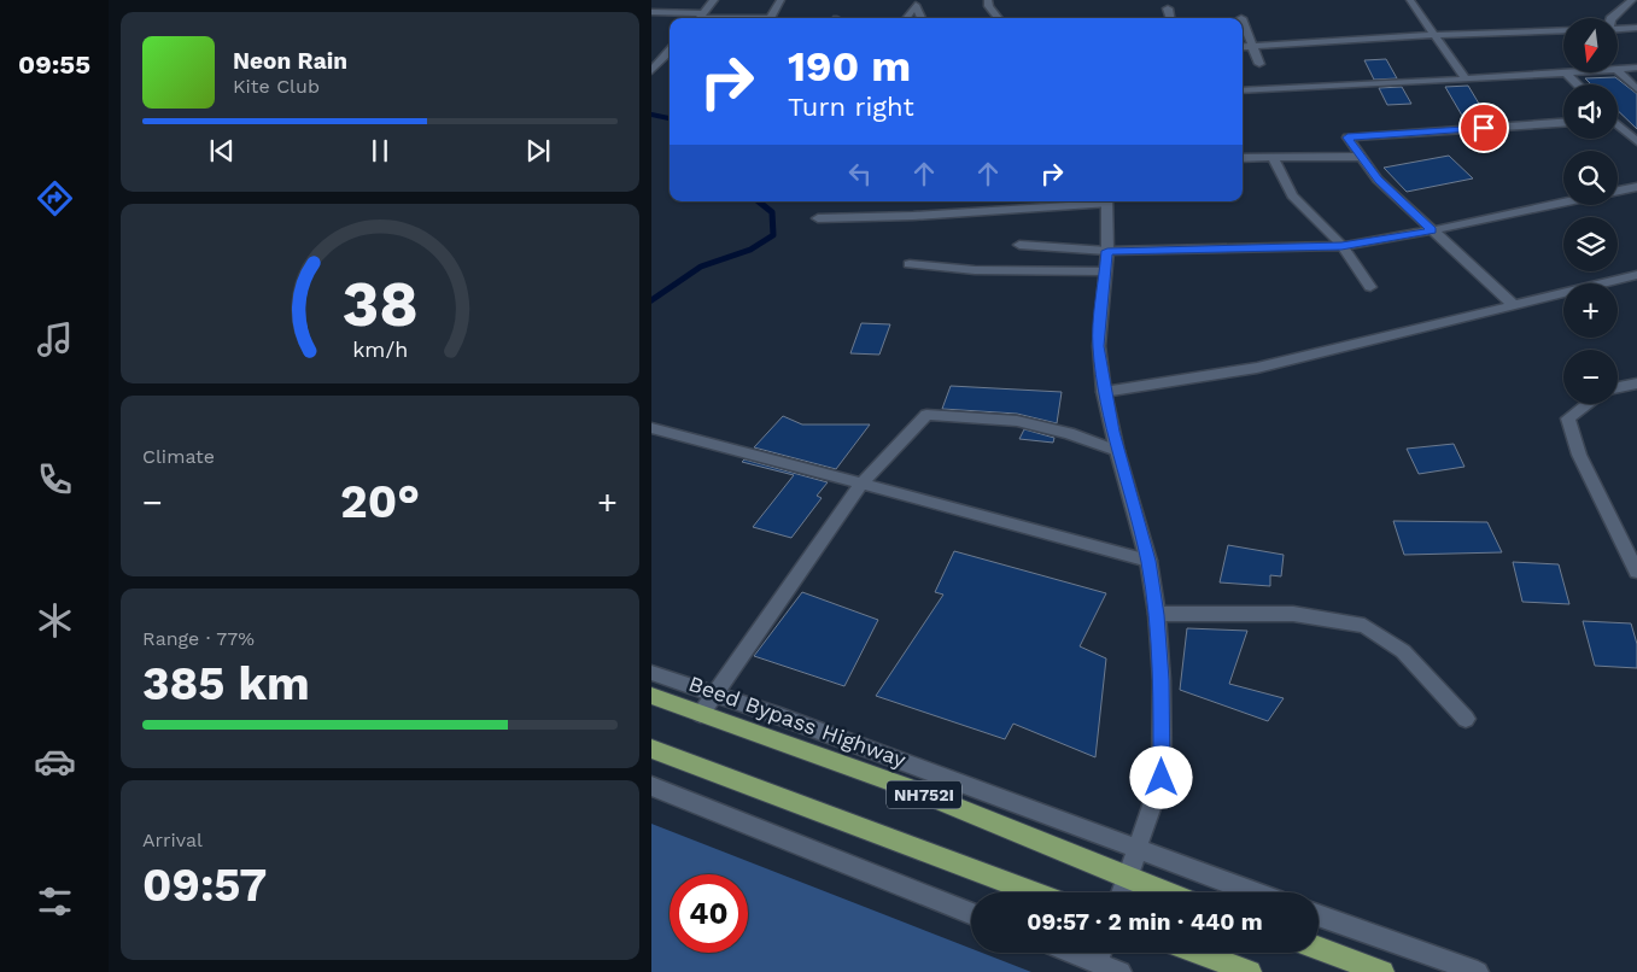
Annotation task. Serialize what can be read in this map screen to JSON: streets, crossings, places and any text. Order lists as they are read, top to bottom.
{
  "streets": {
    "highway": ["Beed Bypass Highway", "NH752I"]
  },
  "north": "bottom",
  "page": {
    "tabs": "09:55",
    "map_buttons": ["+", "−"],
    "turn": ["190 m", "Turn right"],
    "song": ["Neon Rain", "Kite Club"],
    "tile": [
      "Climate",
      ["Range · 77%", "385 km"],
      ["Arrival", "09:57"]
    ],
    "heat": ["−", "20°", "+"],
    "limit": "40",
    "trip": "09:57 · 2 min · 440 m",
    "gauge": ["38", "km/h"]
  }
}
